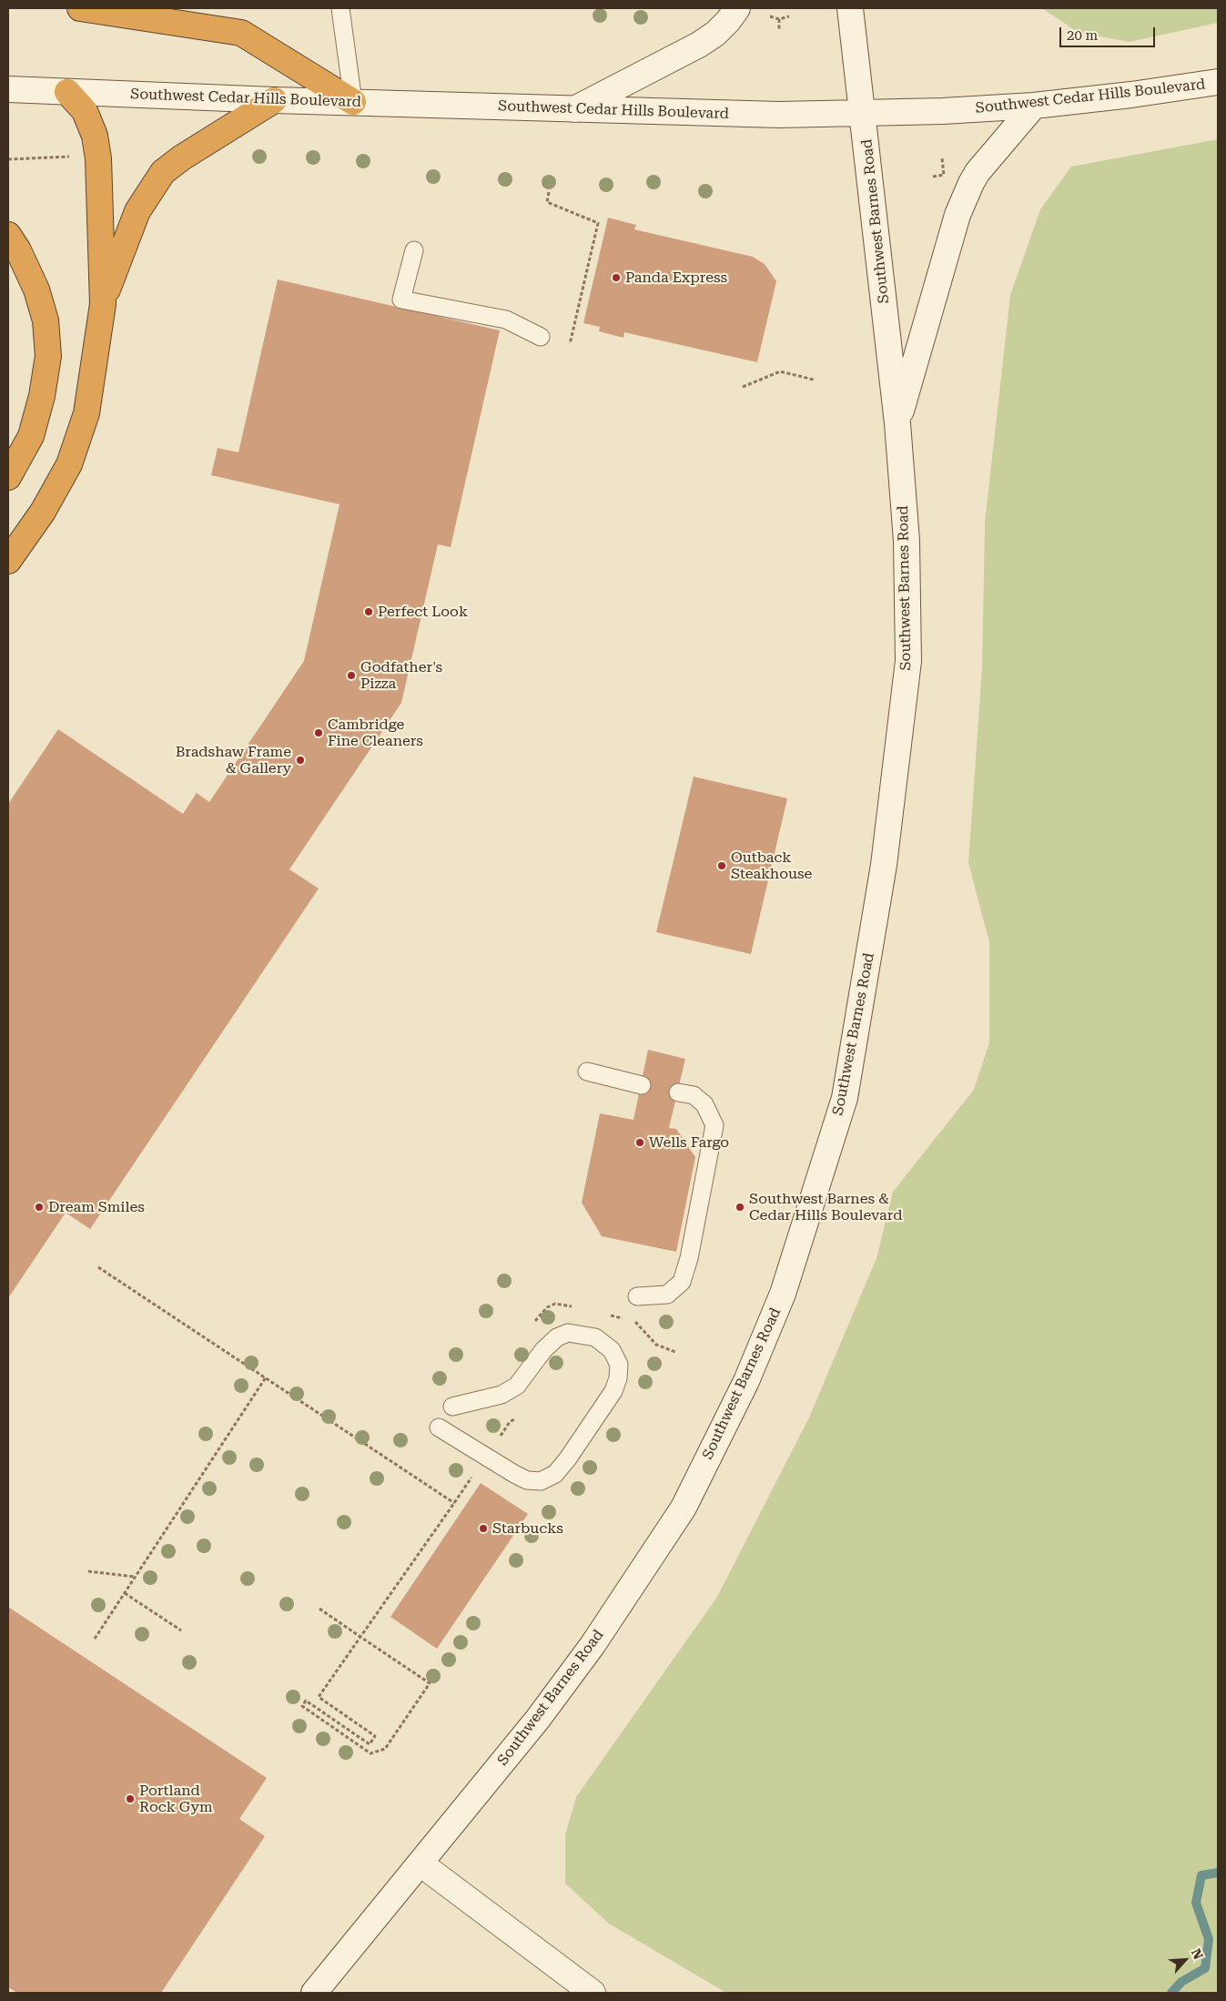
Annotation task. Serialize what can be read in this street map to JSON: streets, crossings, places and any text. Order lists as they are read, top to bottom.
{
  "streets": {
    "main road": ["Southwest Cedar Hills Boulevard", "Southwest Barnes Road"]
  },
  "crossings": [
    ["Southwest Cedar Hills Boulevard", "Southwest Barnes Road"]
  ],
  "places": [
    "Panda Express",
    "Perfect Look",
    "Godfather's Pizza",
    "Cambridge Fine Cleaners",
    "Bradshaw Frame & Gallery",
    "Outback Steakhouse",
    "Wells Fargo",
    "Dream Smiles",
    "Southwest Barnes & Cedar Hills Boulevard",
    "Starbucks",
    "Portland Rock Gym"
  ],
  "scale_bar": "20 m",
  "north": "top right"
}
